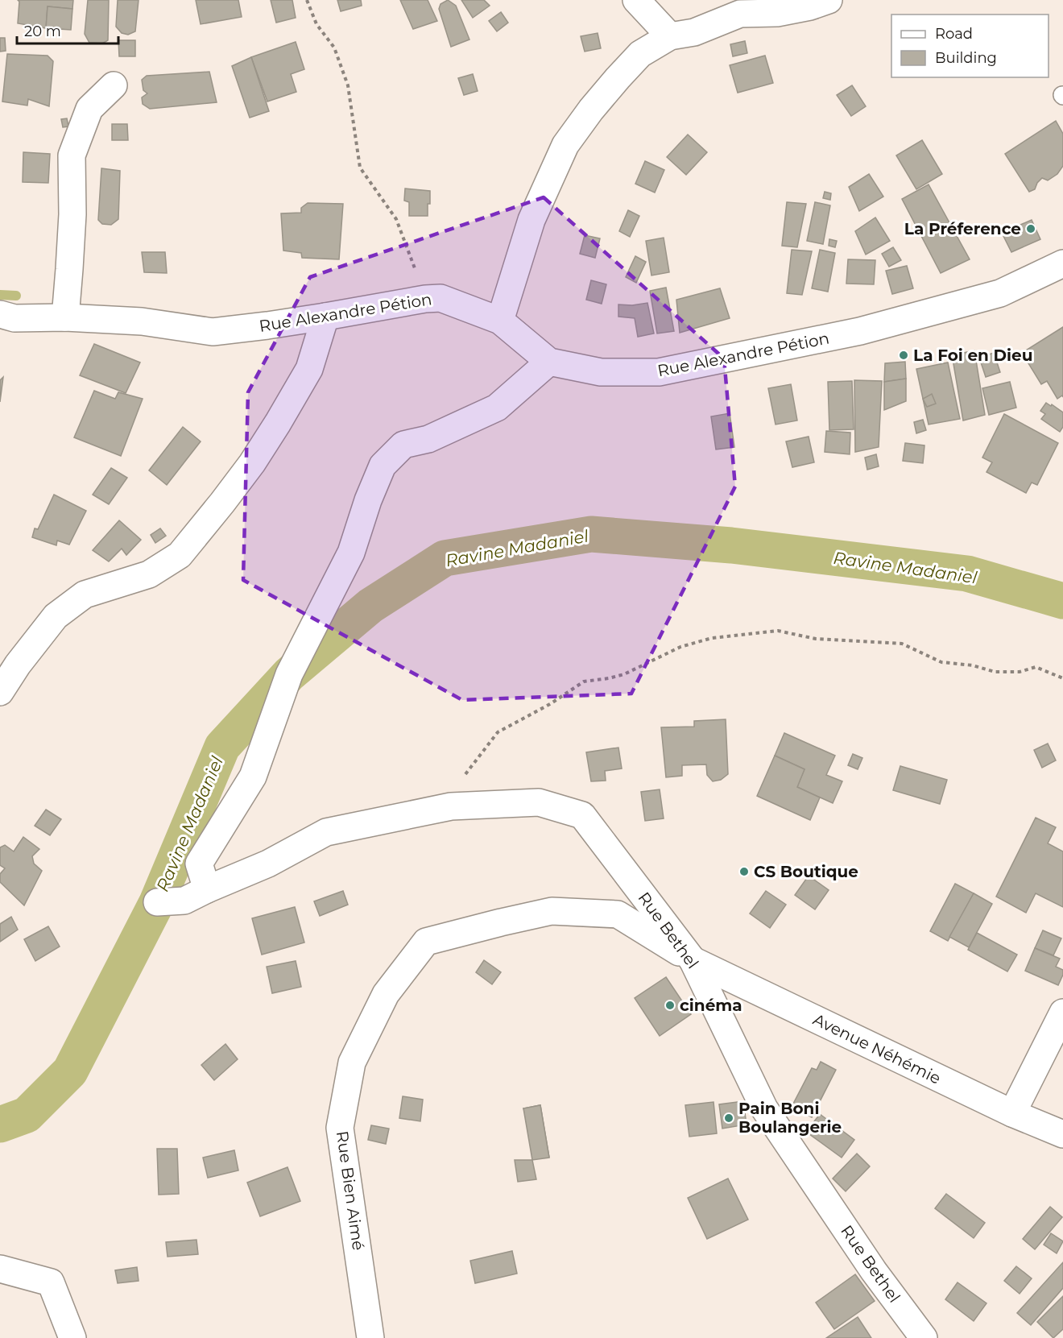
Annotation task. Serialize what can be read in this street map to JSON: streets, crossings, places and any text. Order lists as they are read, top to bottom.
{
  "streets": {
    "street": [
      "Rue Alexandre Pétion",
      "Rue Bethel",
      "Avenue Néhémie",
      "Rue Bien Aimé"
    ]
  },
  "crossings": [
    ["Rue Bethel", "Avenue Néhémie"],
    ["Rue Bethel", "Rue Bien Aimé"],
    ["Avenue Néhémie", "Rue Bien Aimé"]
  ],
  "water": ["Ravine Madaniel"],
  "places": [
    "La Préference",
    "La Foi en Dieu",
    "CS Boutique",
    "cinéma",
    "Pain Boni Boulangerie"
  ],
  "legend": ["Road", "Building"],
  "scale_bar": "20 m"
}
